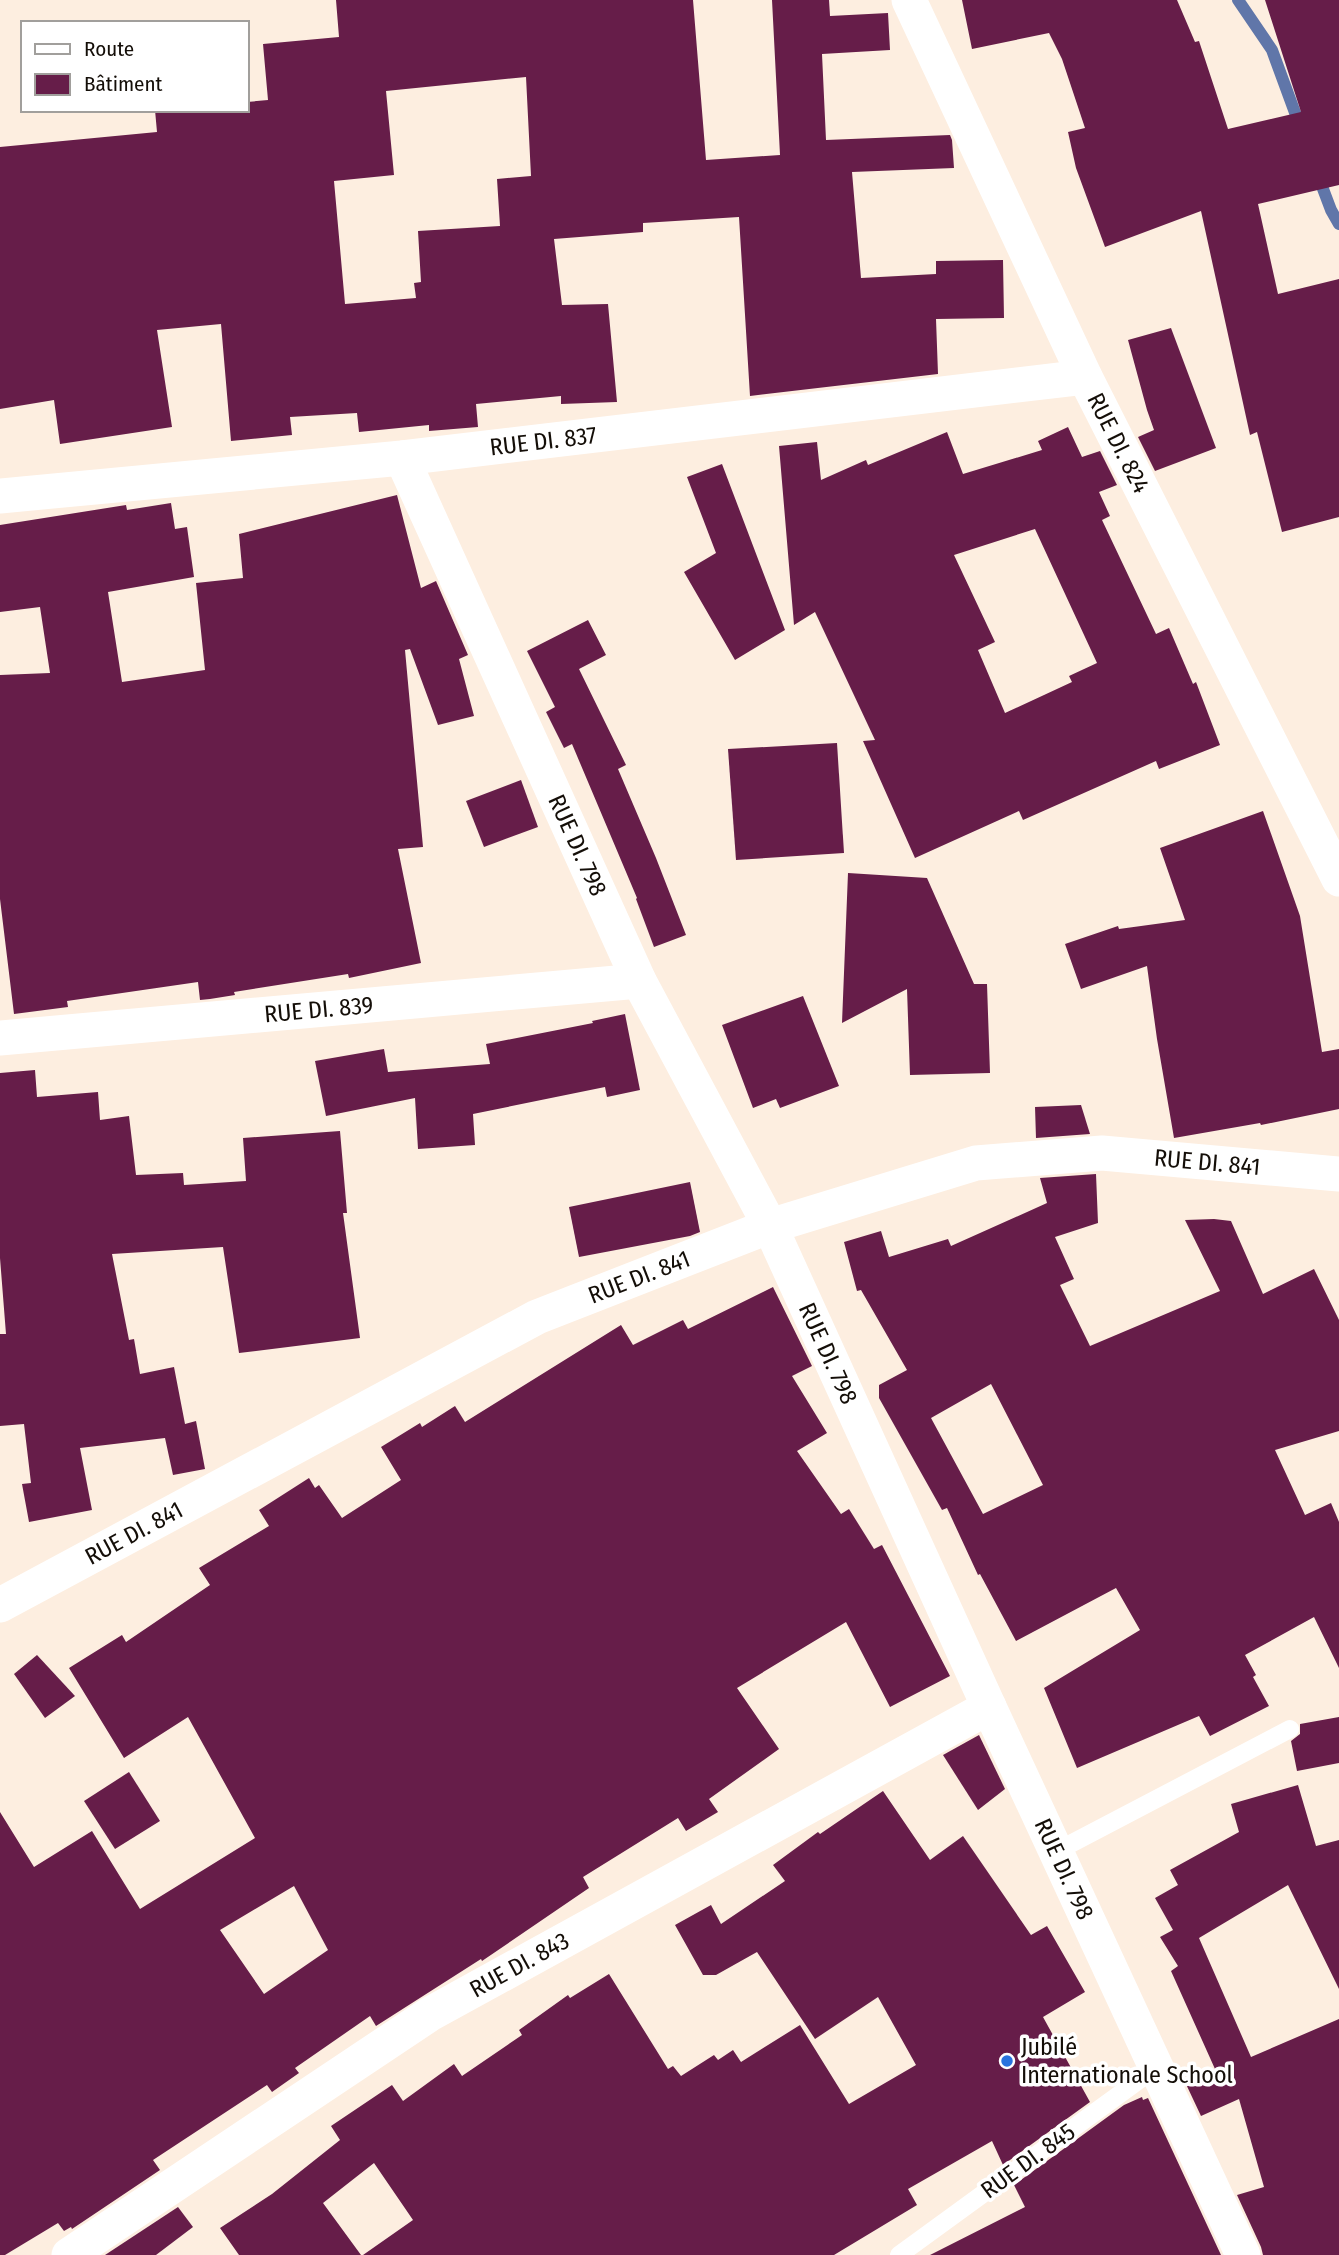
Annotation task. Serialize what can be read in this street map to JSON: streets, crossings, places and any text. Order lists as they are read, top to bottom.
{
  "streets": {
    "street": [
      "RUE DI. 837",
      "RUE DI. 824",
      "RUE DI. 798",
      "RUE DI. 839",
      "RUE DI. 841",
      "RUE DI. 843"
    ],
    "lane": ["RUE DI. 845"]
  },
  "crossings": [
    ["RUE DI. 837", "RUE DI. 824"],
    ["RUE DI. 837", "RUE DI. 798"],
    ["RUE DI. 798", "RUE DI. 839"],
    ["RUE DI. 798", "RUE DI. 841"],
    ["RUE DI. 798", "RUE DI. 843"],
    ["RUE DI. 798", "RUE DI. 845"]
  ],
  "places": ["Jubilé Internationale School"],
  "legend": ["Route", "Bâtiment"]
}
